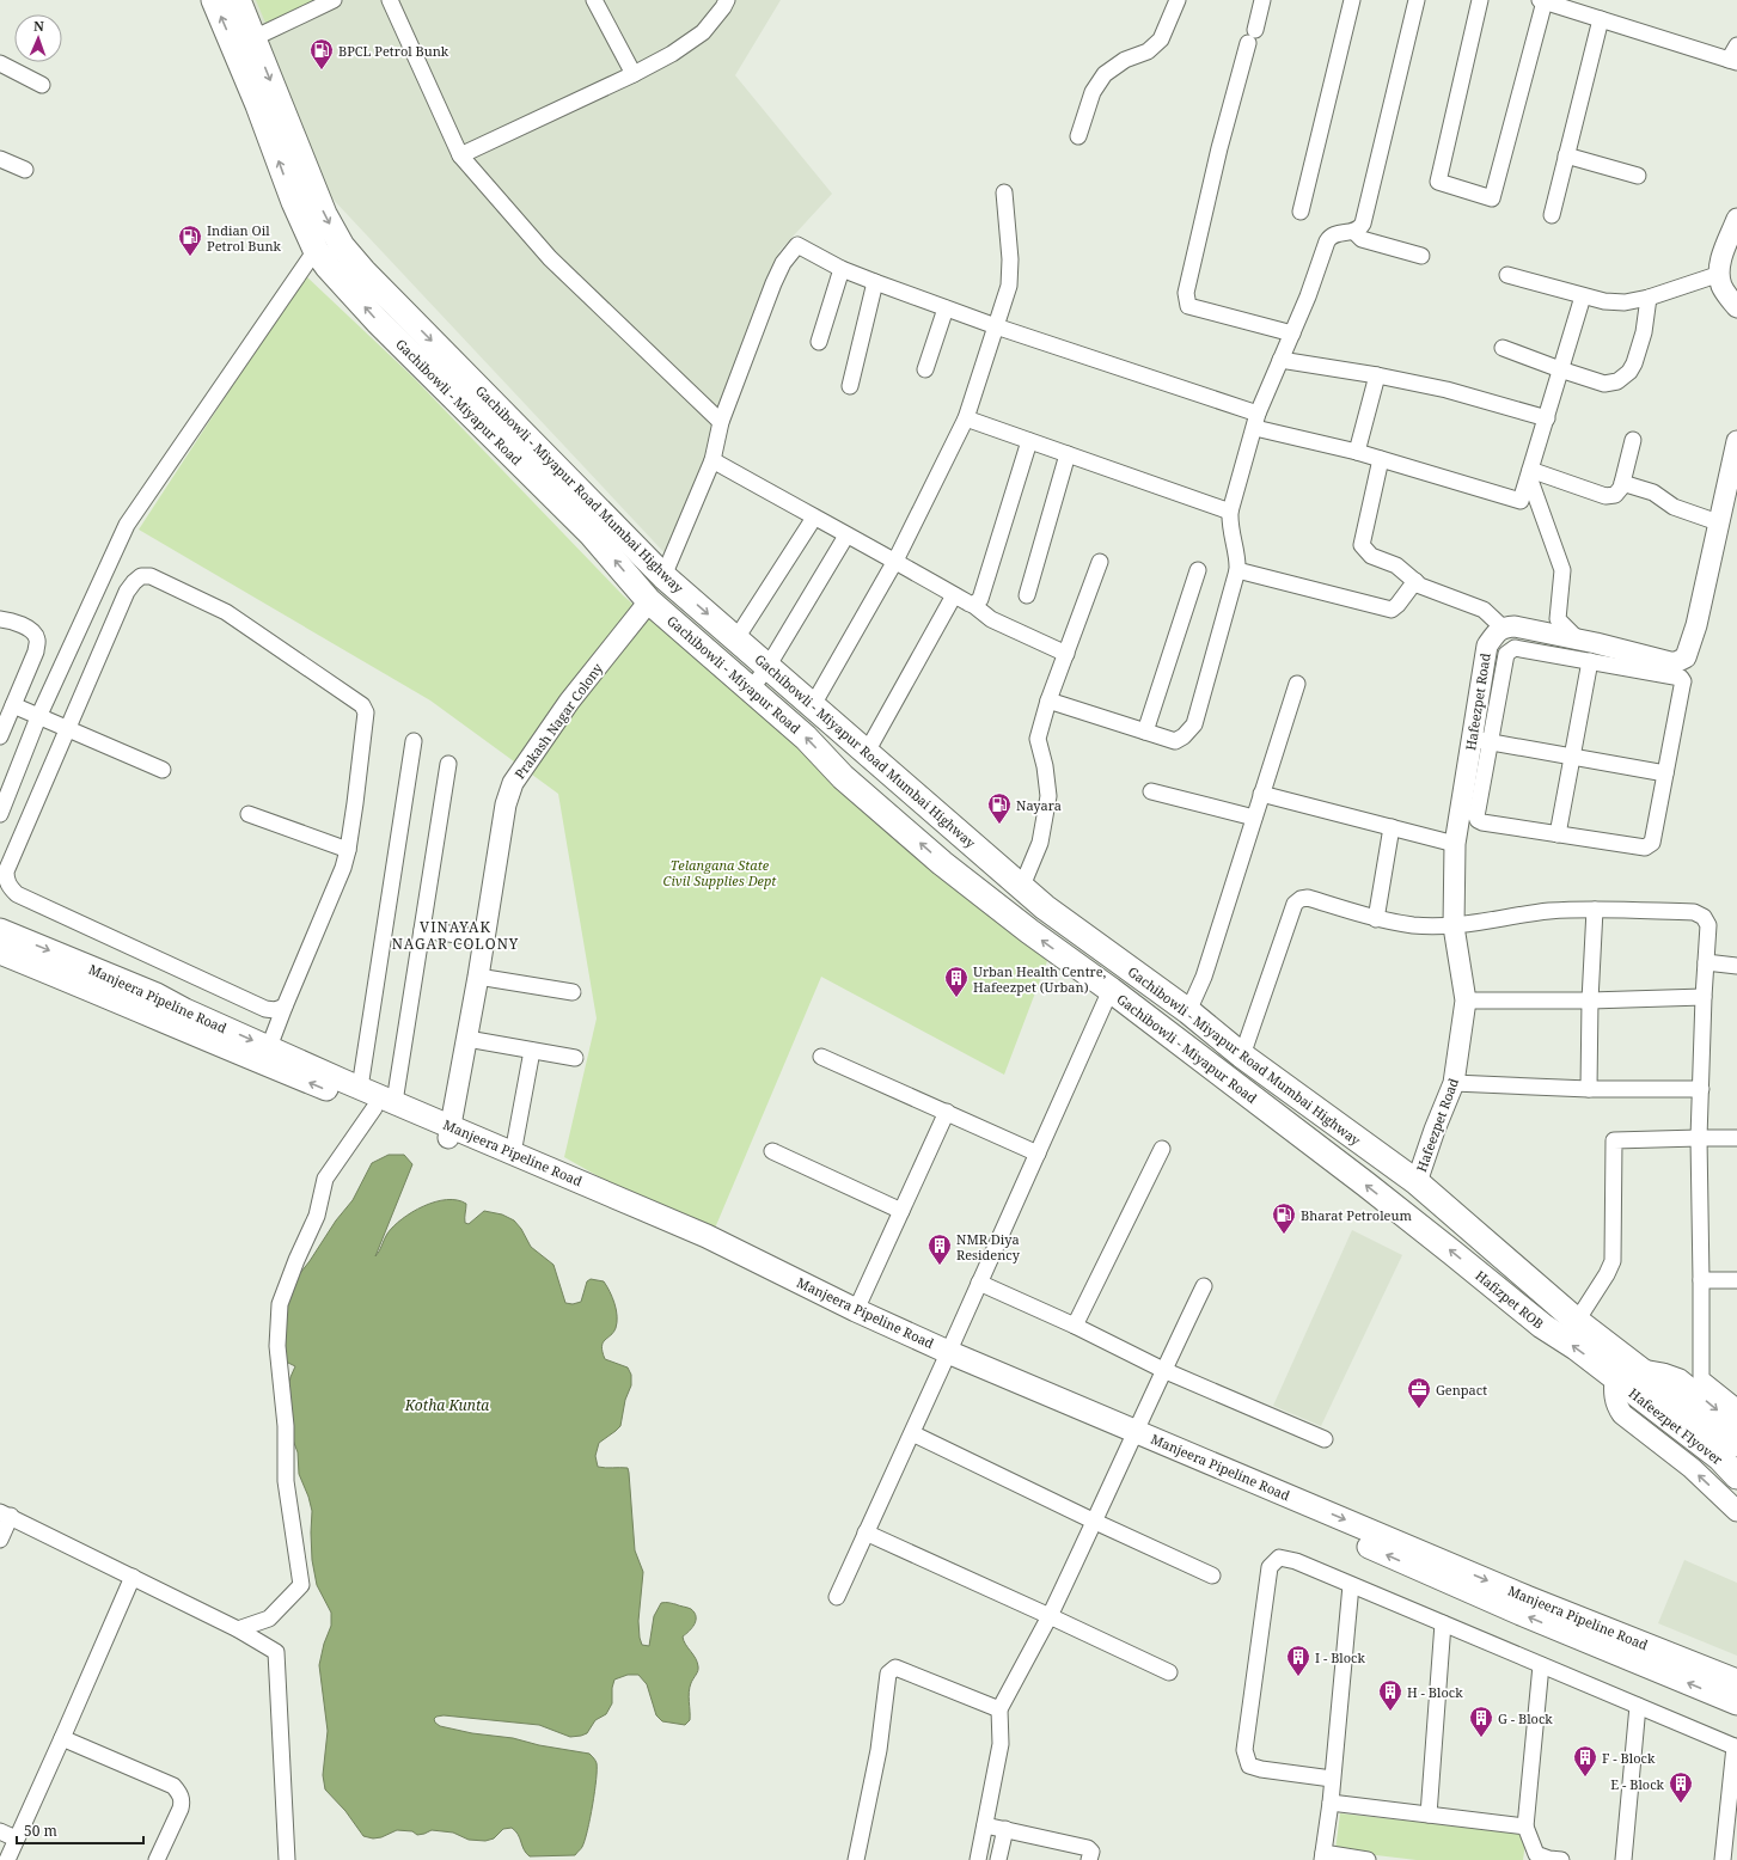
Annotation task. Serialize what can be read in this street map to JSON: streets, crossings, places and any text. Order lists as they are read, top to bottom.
{
  "streets": {
    "main road": [
      "Gachibowli - Miyapur Road",
      "Gachibowli - Miyapur Road Mumbai Highway",
      "Manjeera Pipeline Road",
      "Hafizpet ROB",
      "Hafeezpet Flyover"
    ],
    "street": ["Hafeezpet Road", "Prakash Nagar Colony"]
  },
  "crossings": [
    ["Gachibowli - Miyapur Road", "Gachibowli - Miyapur Road Mumbai Highway"],
    ["Gachibowli - Miyapur Road", "Prakash Nagar Colony"],
    ["Gachibowli - Miyapur Road", "Hafizpet ROB"],
    ["Gachibowli - Miyapur Road Mumbai Highway", "Hafeezpet Road"],
    ["Gachibowli - Miyapur Road Mumbai Highway", "Hafeezpet Flyover"],
    ["Prakash Nagar Colony", "Manjeera Pipeline Road"],
    ["Hafizpet ROB", "Hafeezpet Flyover"]
  ],
  "one_way": ["Gachibowli - Miyapur Road", "Hafizpet ROB"],
  "districts": ["VINAYAK NAGAR COLONY"],
  "water": ["Kotha Kunta"],
  "parks": ["Telangana State Civil Supplies Dept"],
  "places": {
    "fuel station": [
      "BPCL Petrol Bunk",
      "Indian Oil Petrol Bunk",
      "Nayara",
      "Bharat Petroleum"
    ],
    "building": [
      "Urban Health Centre, Hafeezpet (Urban)",
      "NMR Diya Residency",
      "I - Block",
      "H - Block",
      "G - Block",
      "F - Block",
      "E - Block"
    ],
    "office": ["Genpact"]
  },
  "scale_bar": "50 m",
  "north": "top"
}
